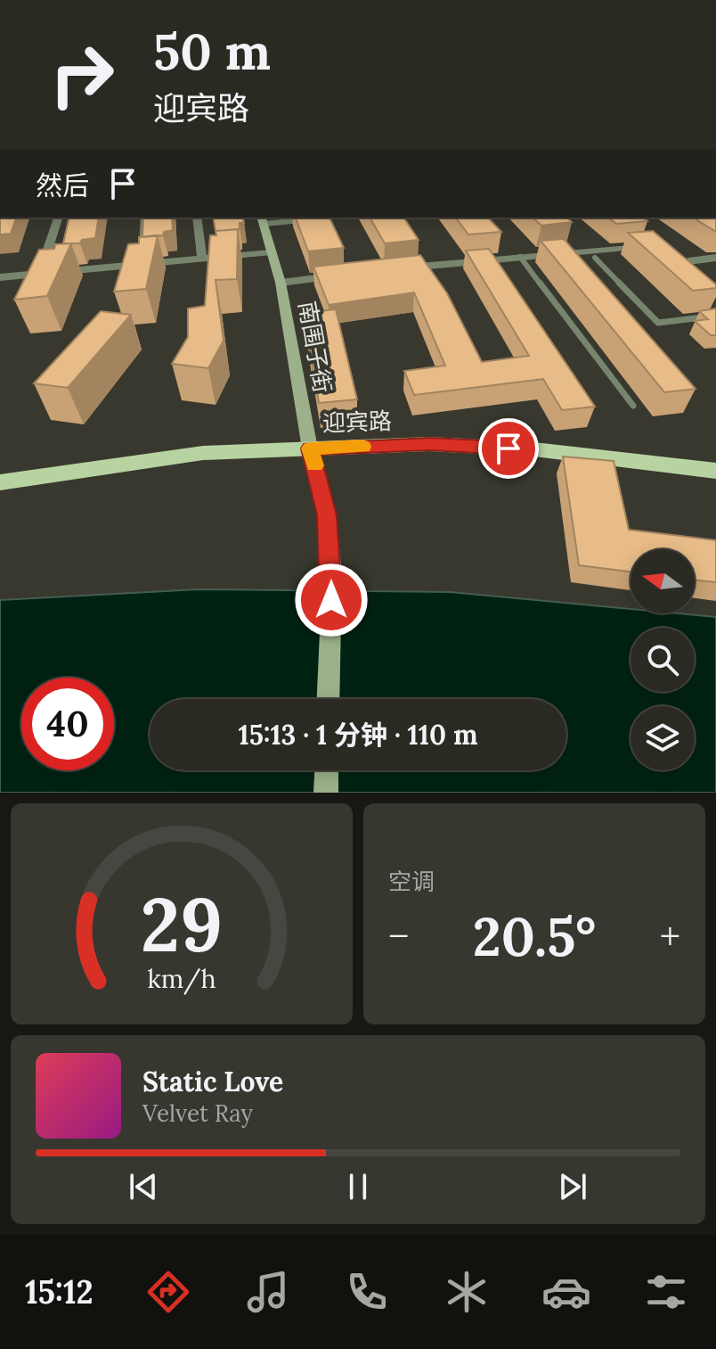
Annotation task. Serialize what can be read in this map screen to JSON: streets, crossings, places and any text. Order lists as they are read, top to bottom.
{
  "streets": {
    "main road": ["迎宾路"],
    "street": ["南围子街"]
  },
  "crossings": [
    ["南围子街", "迎宾路"]
  ],
  "north": "left",
  "page": {
    "turn": ["50 m", "迎宾路"],
    "then": "然后",
    "limit": "40",
    "trip": "15:13 · 1 分钟 · 110 m",
    "tile": "空调",
    "heat": ["−", "20.5°", "+"],
    "song": ["Static Love", "Velvet Ray"],
    "tabs": "15:12",
    "gauge": ["29", "km/h"]
  }
}
